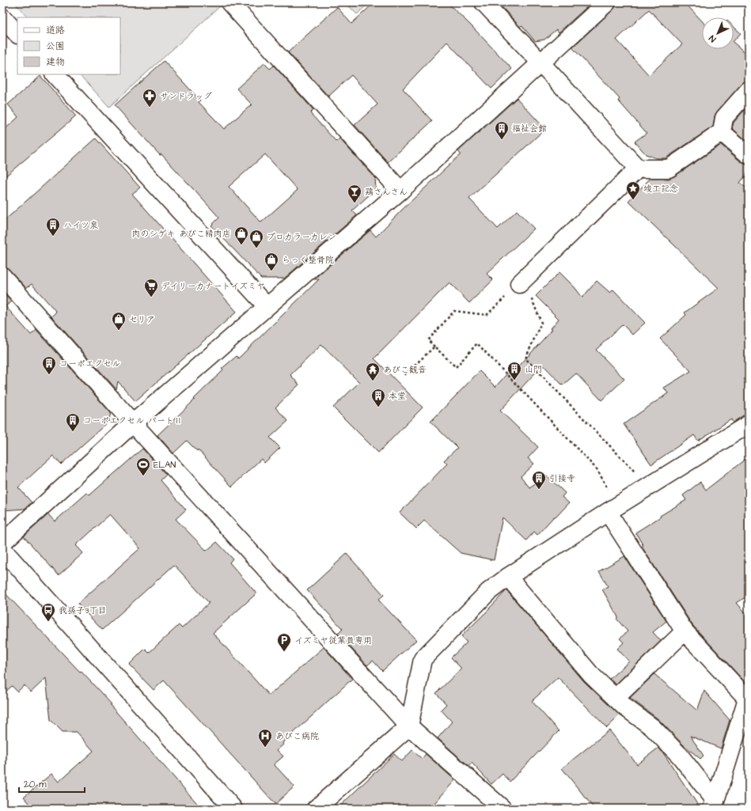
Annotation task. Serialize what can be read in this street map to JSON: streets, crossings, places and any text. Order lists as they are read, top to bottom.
{
  "places": {
    "pharmacy": ["サンドラッグ"],
    "building": [
      "福祉会館",
      "ハイツ泉",
      "コーポエクセル",
      "山門",
      "本堂",
      "コーポエクセル パートⅡ",
      "引接寺"
    ],
    "place": ["竣工記念"],
    "bar": ["鶏さんさん"],
    "shop": [
      "肉のシゲキ あびこ精肉店",
      "プロカラーカレン",
      "らっく整骨院",
      "セリア"
    ],
    "supermarket": ["デイリーカナートイズミヤ"],
    "temple": ["あびこ観音"],
    "sports": ["ELAN"],
    "bus stop": ["我孫子3丁目"],
    "parking": ["イズミヤ従業員専用"],
    "hospital": ["あびこ病院"]
  },
  "legend": ["道路", "公園", "建物"],
  "scale_bar": "20 m",
  "north": "bottom left"
}
